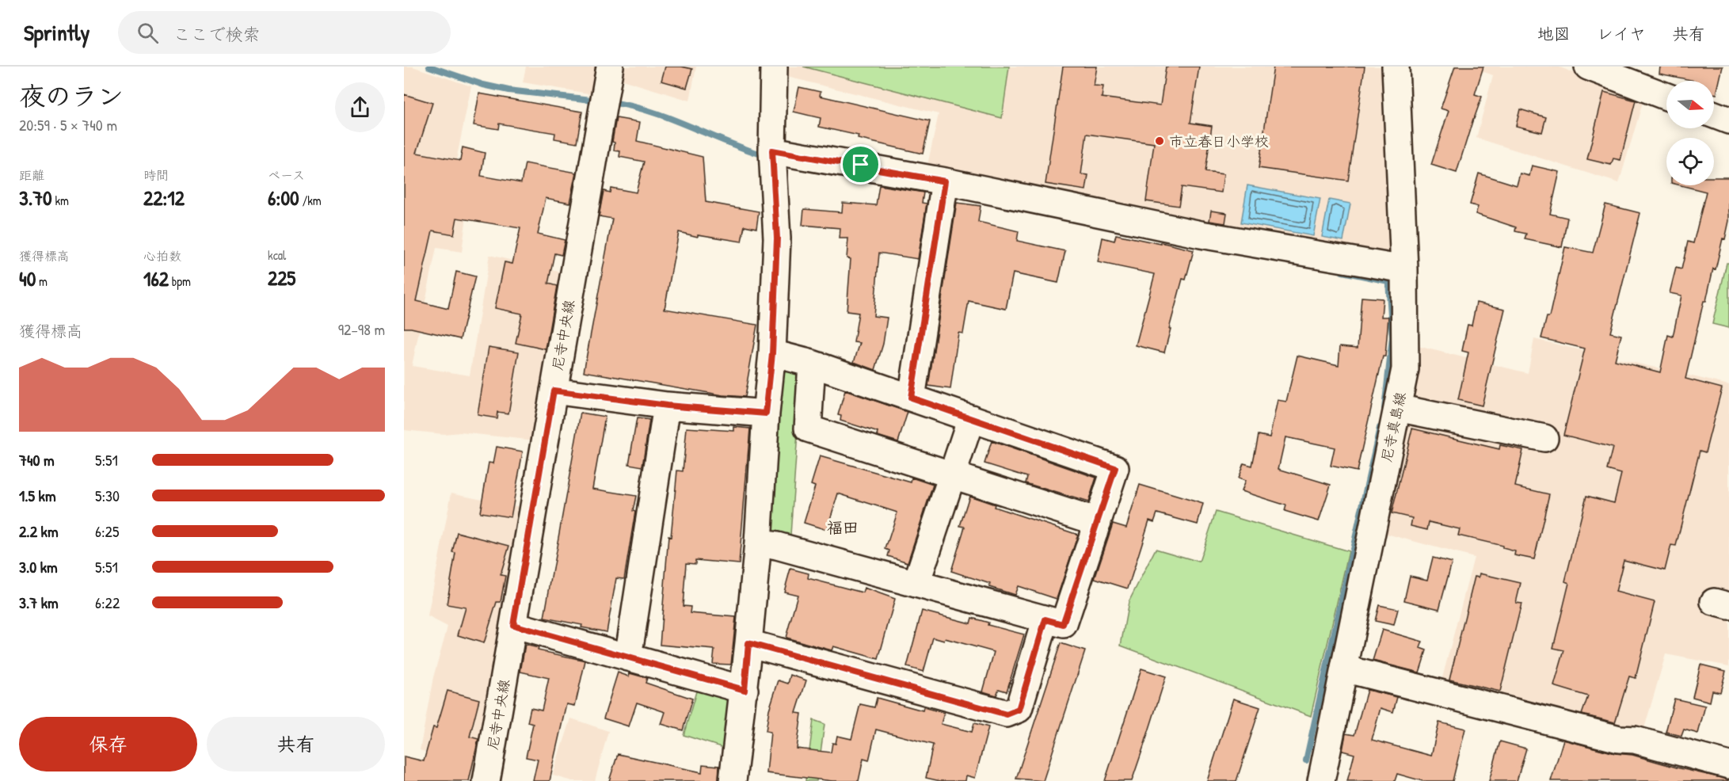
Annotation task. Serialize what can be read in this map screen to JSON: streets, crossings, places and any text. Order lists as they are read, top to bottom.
{
  "streets": {
    "street": ["尼寺中央線", "尼寺真島線"]
  },
  "districts": ["福田"],
  "places": ["市立春日小学校"],
  "north": "right",
  "page": {
    "header": "Sprintly",
    "search": "ここで検索",
    "nav": ["地図", "レイヤ", "共有"],
    "heading": ["夜のラン", "20:59 · 5 × 740 m"],
    "stats": [
      ["距離", "3.70 km"],
      ["時間", "22:12"],
      ["ペース", "6:00 /km"],
      ["獲得標高", "40 m"],
      ["心拍数", "162 bpm"],
      ["kcal", "225"]
    ],
    "chart": ["獲得標高", "92–98 m"],
    "list": [
      {
        "name": "740 m",
        "note": "5:51"
      },
      {
        "name": "1.5 km",
        "note": "5:30"
      },
      {
        "name": "2.2 km",
        "note": "6:25"
      },
      {
        "name": "3.0 km",
        "note": "5:51"
      },
      {
        "name": "3.7 km",
        "note": "6:22"
      }
    ],
    "buttons": ["保存", "共有"]
  }
}
